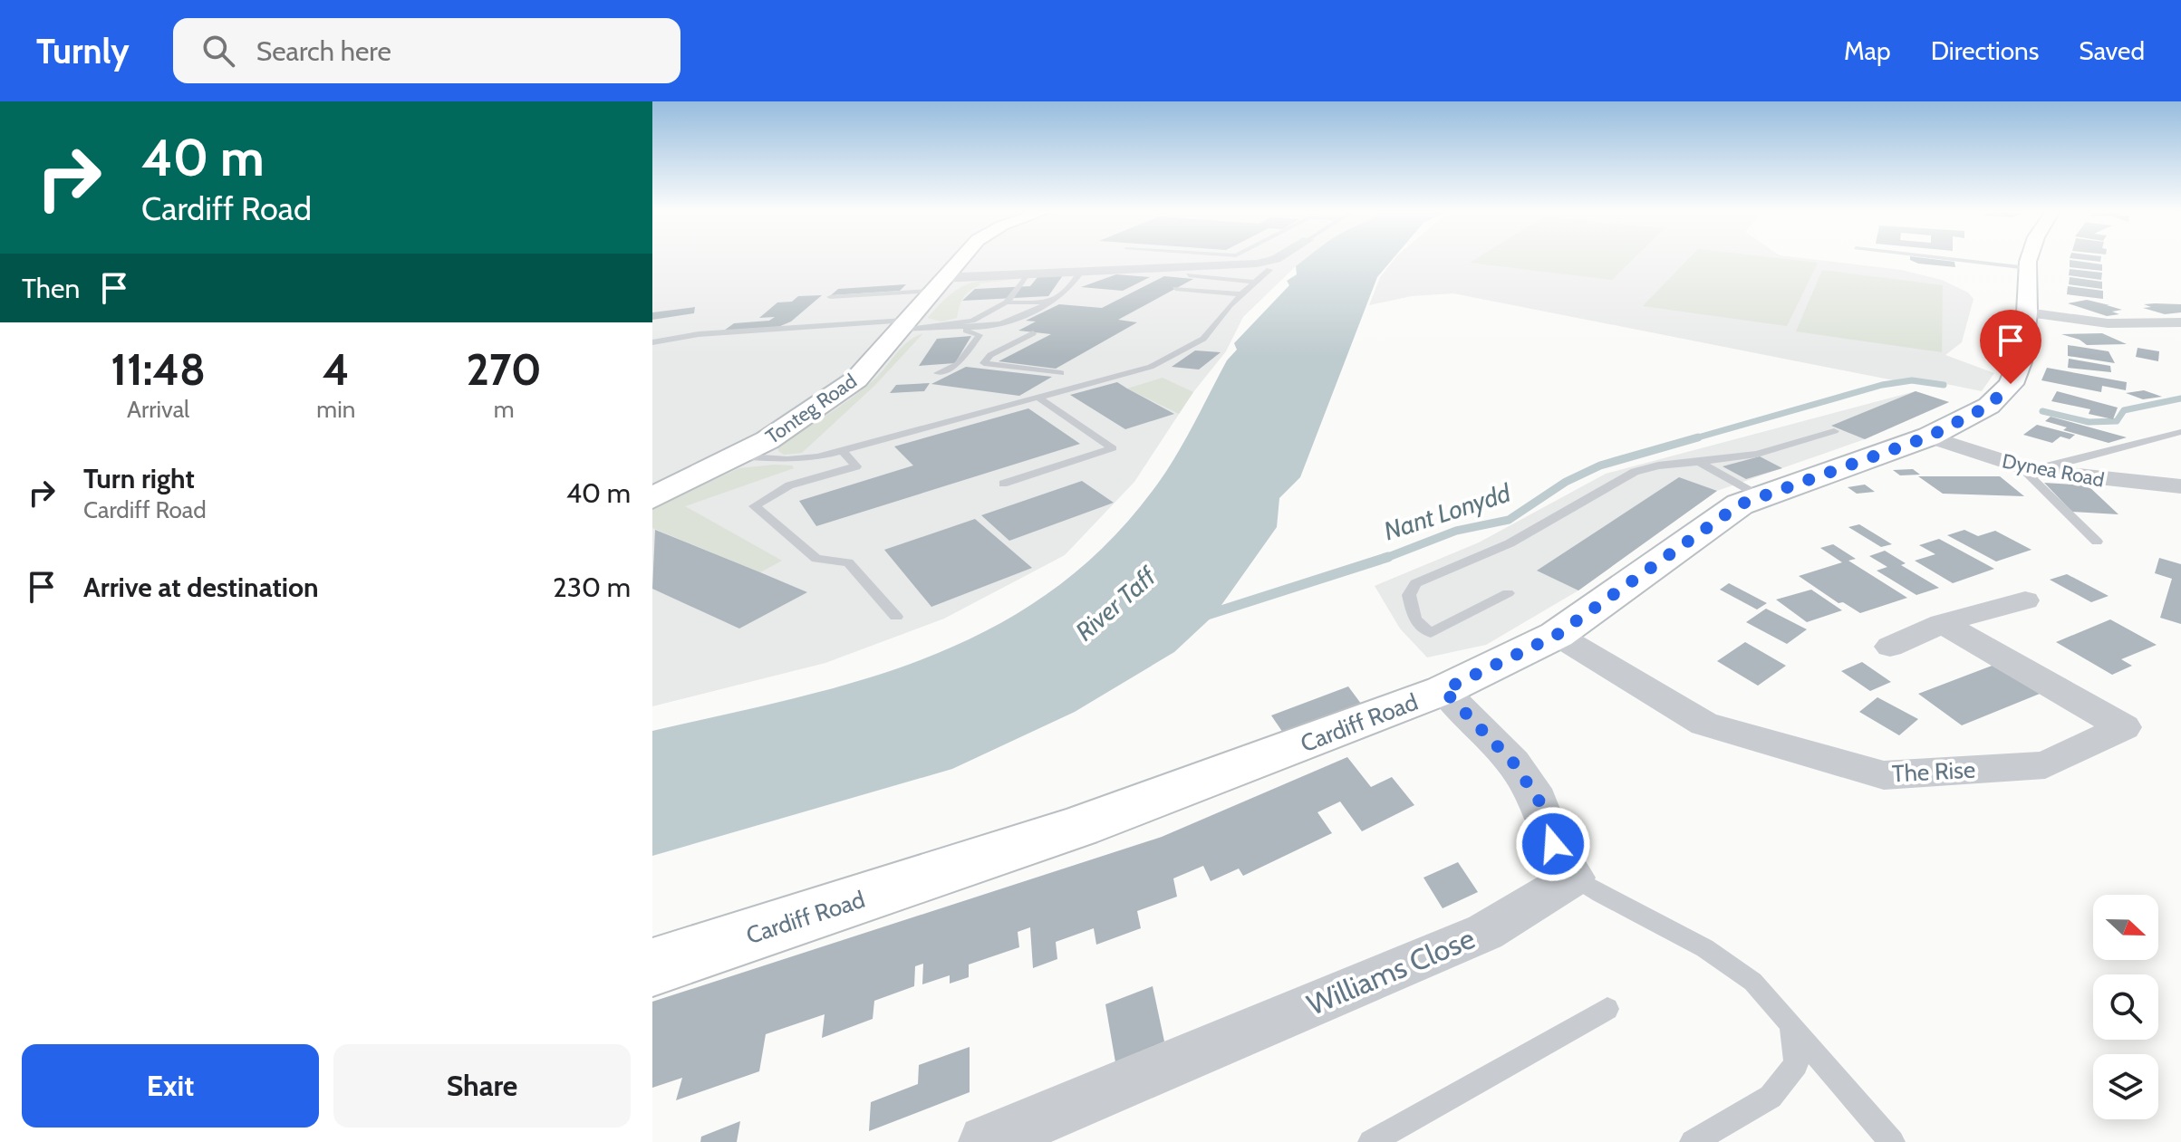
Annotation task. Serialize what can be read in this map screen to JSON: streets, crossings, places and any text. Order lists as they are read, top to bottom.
{
  "streets": {
    "main road": ["Tonteg Road", "Cardiff Road"],
    "street": ["Dynea Road", "The Rise", "Williams Close"]
  },
  "crossings": [
    ["Dynea Road", "Cardiff Road"],
    ["Cardiff Road", "The Rise"]
  ],
  "water": ["Nant Lonydd", "River Taff"],
  "north": "right",
  "page": {
    "header": "Turnly",
    "search": "Search here",
    "nav": ["Map", "Directions", "Saved"],
    "turn": ["40 m", "Cardiff Road"],
    "then": "Then",
    "eta": [
      "11:48",
      "Arrival",
      "4",
      "min",
      "270",
      "m"
    ],
    "list": [
      {
        "name": "Turn right",
        "note": "Cardiff Road",
        "value": "40 m"
      },
      {
        "name": "Arrive at destination",
        "value": "230 m"
      }
    ],
    "buttons": ["Exit", "Share"]
  }
}
